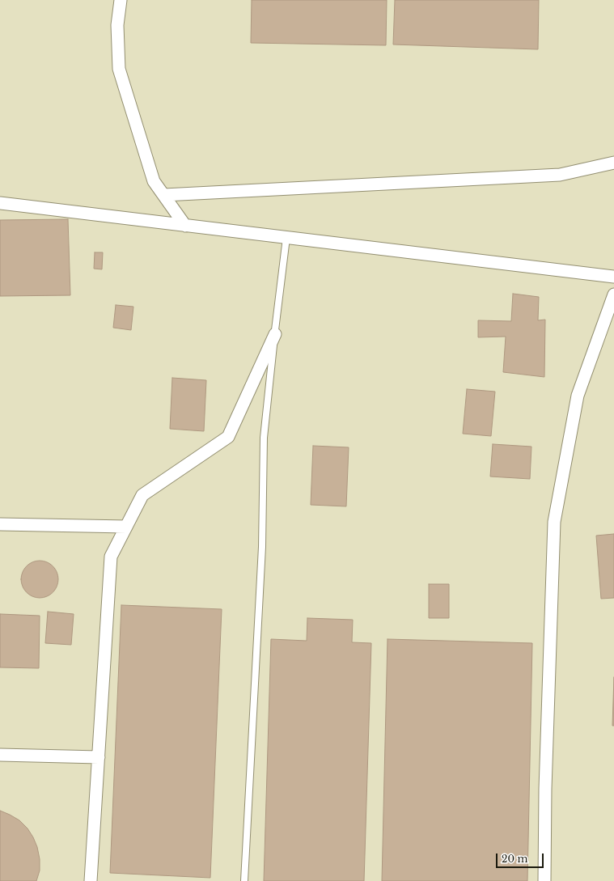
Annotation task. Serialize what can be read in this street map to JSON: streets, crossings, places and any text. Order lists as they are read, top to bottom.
{
  "scale_bar": "20 m"
}
